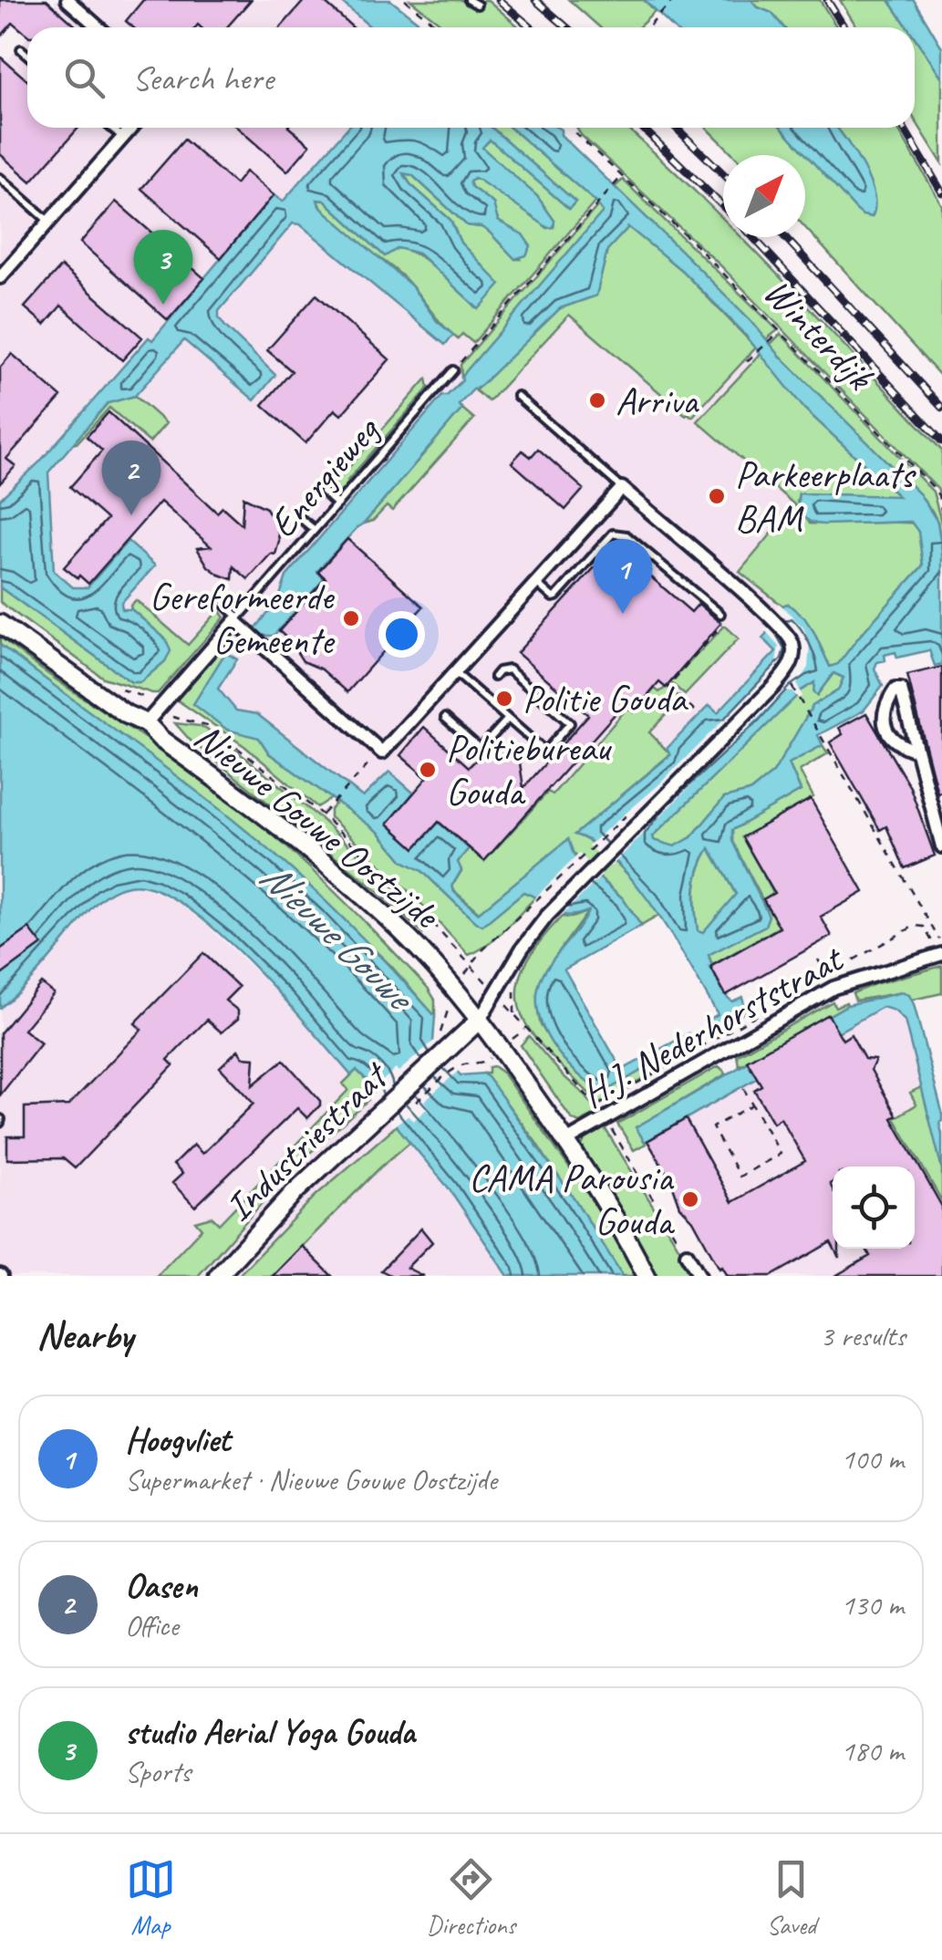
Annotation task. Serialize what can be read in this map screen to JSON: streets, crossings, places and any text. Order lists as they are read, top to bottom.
{
  "streets": {
    "main road": ["Nieuwe Gouwe Oostzijde", "Industriestraat"],
    "street": ["H.J. Nederhorststraat"],
    "lane": ["Energieweg"],
    "path": ["Winterdijk"]
  },
  "crossings": [
    ["Energieweg", "Nieuwe Gouwe Oostzijde"],
    ["Nieuwe Gouwe Oostzijde", "H.J. Nederhorststraat"],
    ["Nieuwe Gouwe Oostzijde", "Industriestraat"]
  ],
  "water": ["Nieuwe Gouwe"],
  "places": [
    "Arriva",
    "Parkeerplaats BAM",
    "Gereformeerde Gemeente",
    "Politie Gouda",
    "Politiebureau Gouda",
    "CAMA Parousia Gouda"
  ],
  "north": "top right",
  "page": {
    "search": "Search here",
    "pins": ["3", "2", "1"],
    "heading": ["Nearby", "3 results"],
    "list": [
      {
        "mark": "1",
        "name": "Hoogvliet",
        "note": "Supermarket · Nieuwe Gouwe Oostzijde",
        "value": "100 m"
      },
      {
        "mark": "2",
        "name": "Oasen",
        "note": "Office",
        "value": "130 m"
      },
      {
        "mark": "3",
        "name": "studio Aerial Yoga Gouda",
        "note": "Sports",
        "value": "180 m"
      }
    ],
    "nav": ["Map", "Directions", "Saved"]
  }
}
